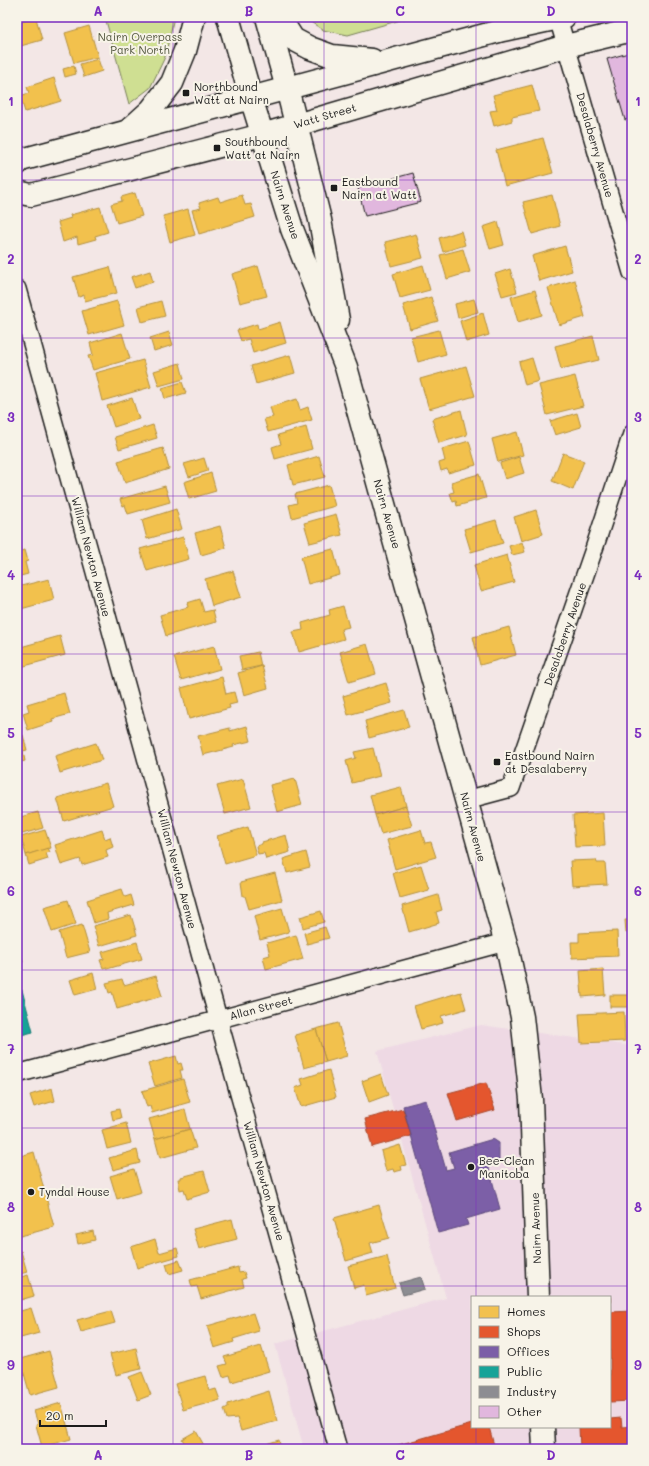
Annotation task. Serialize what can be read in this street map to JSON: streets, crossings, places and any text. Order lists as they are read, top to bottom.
{
  "streets": {
    "main road": ["Watt Street", "Nairn Avenue"],
    "street": ["Desalaberry Avenue", "William Newton Avenue", "Allan Street"]
  },
  "crossings": [
    ["Watt Street", "Desalaberry Avenue"],
    ["Watt Street", "Nairn Avenue"],
    ["Desalaberry Avenue", "Nairn Avenue"],
    ["Nairn Avenue", "Allan Street"],
    ["William Newton Avenue", "Allan Street"]
  ],
  "parks": ["Nairn Overpass Park North"],
  "places": {
    "transit": [
      "Northbound Watt at Nairn",
      "Southbound Watt at Nairn",
      "Eastbound Nairn at Watt",
      "Eastbound Nairn at Desalaberry"
    ],
    "other": ["Bee-Clean Manitoba", "Tyndal House"]
  },
  "legend": [
    "Homes",
    "Shops",
    "Offices",
    "Public",
    "Industry",
    "Other"
  ],
  "scale_bar": "20 m",
  "grid": {
    "columns": [
      "A",
      "B",
      "C",
      "D"
    ],
    "rows": [
      "1",
      "2",
      "3",
      "4",
      "5",
      "6",
      "7",
      "8",
      "9"
    ]
  }
}
